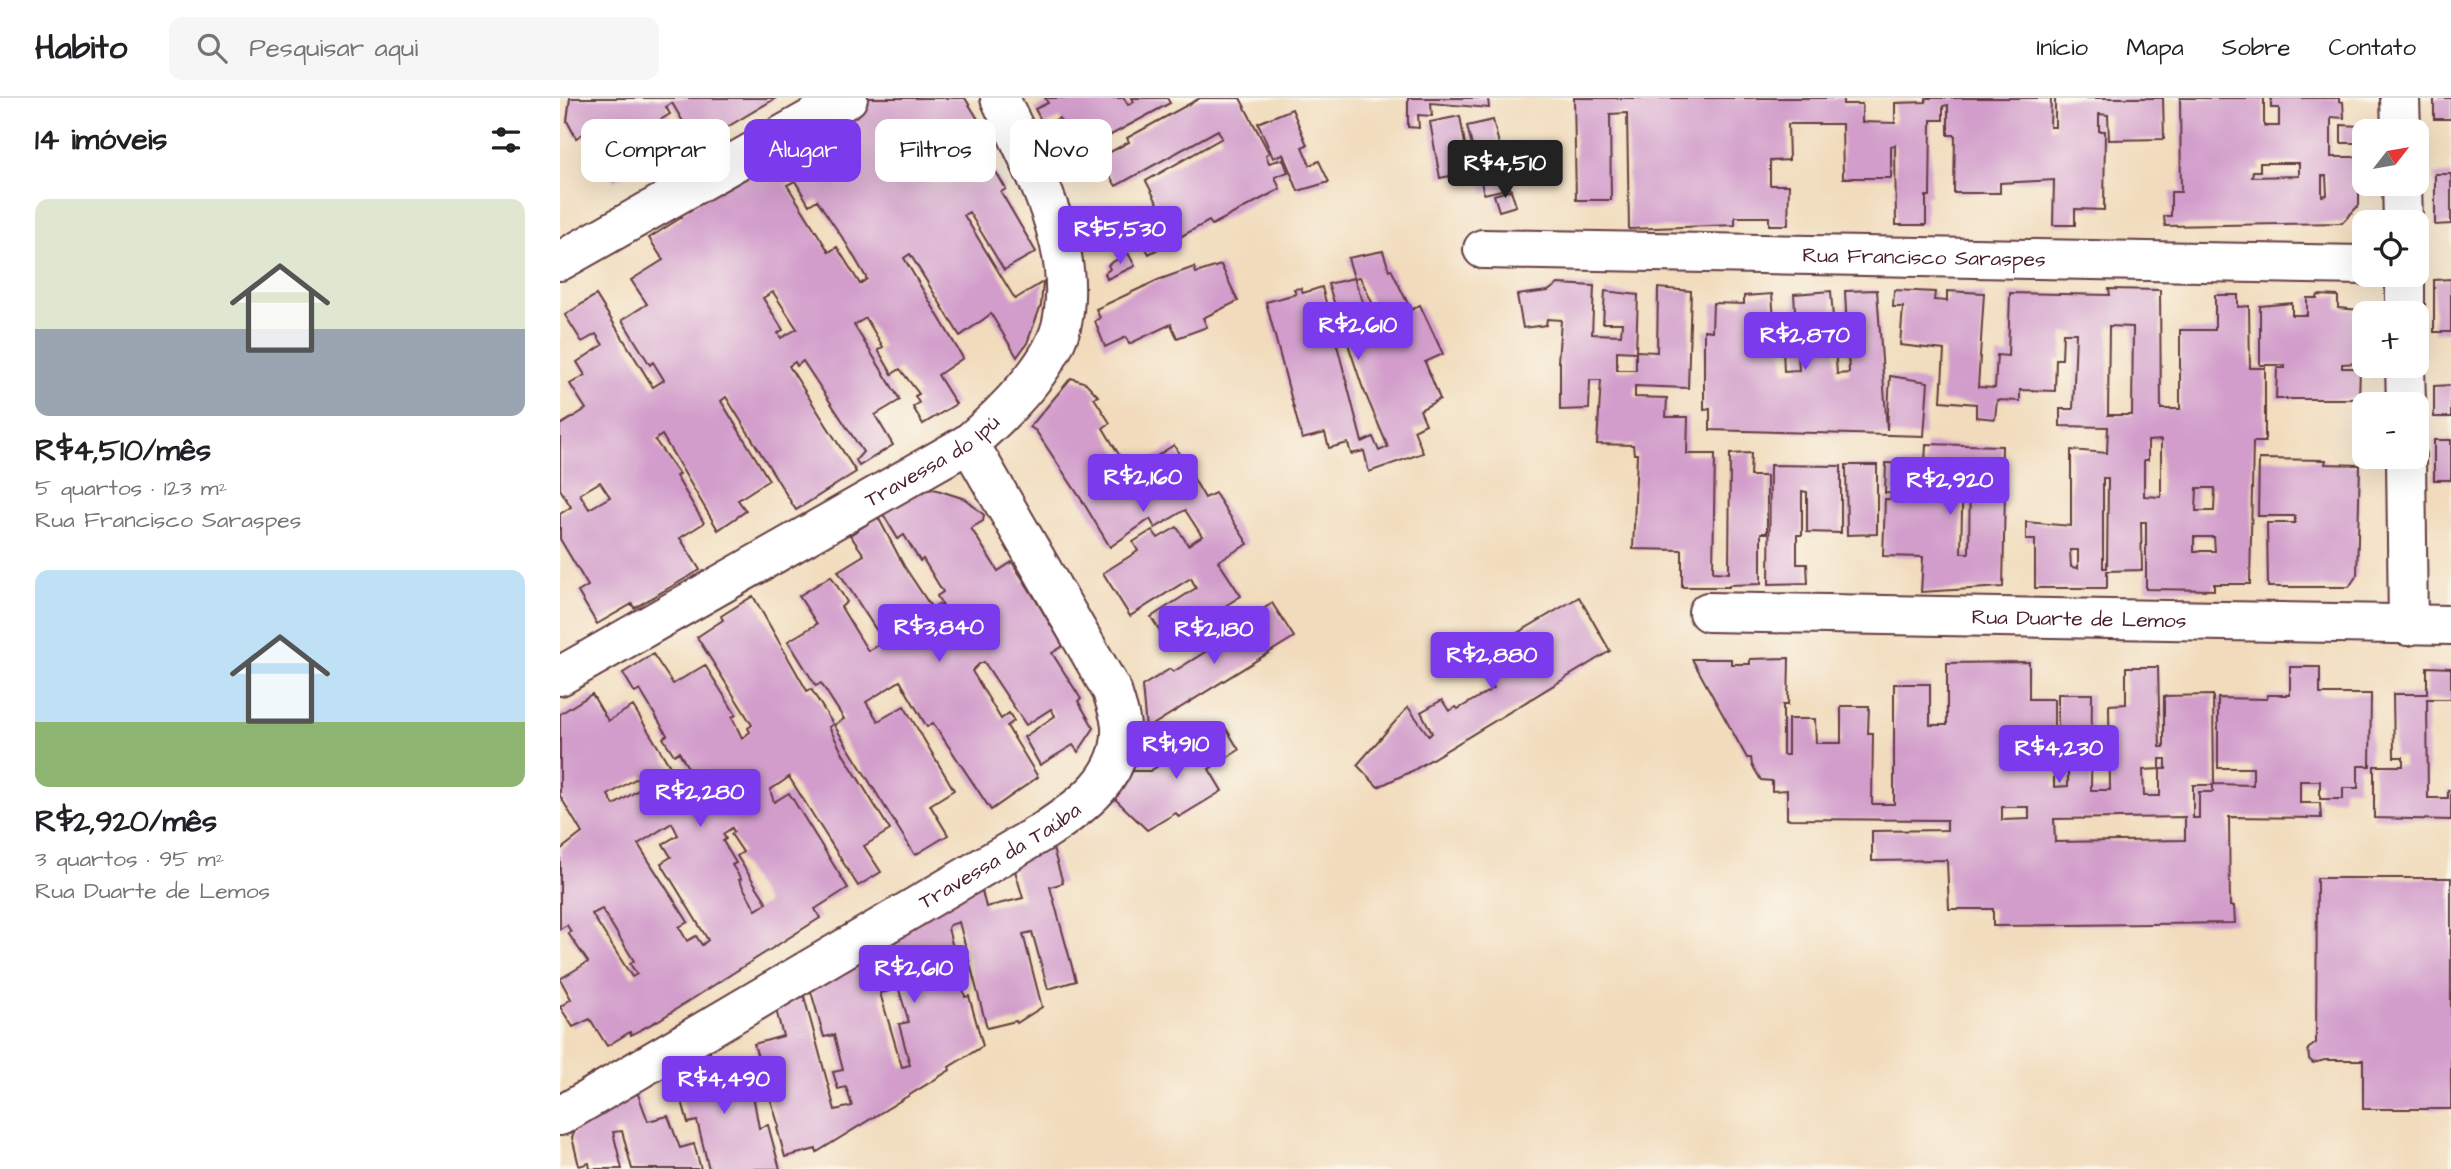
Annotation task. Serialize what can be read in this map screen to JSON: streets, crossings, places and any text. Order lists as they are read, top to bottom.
{
  "streets": {
    "street": [
      "Rua Francisco Saraspes",
      "Travessa do Ipú",
      "Rua Duarte de Lemos",
      "Travessa da Taúba"
    ]
  },
  "crossings": [
    ["Travessa do Ipú", "Travessa da Taúba"]
  ],
  "north": "top right",
  "page": {
    "header": "Habito",
    "search": "Pesquisar aqui",
    "nav": [
      "Início",
      "Mapa",
      "Sobre",
      "Contato"
    ],
    "heading": "14 imóveis",
    "map_buttons": ["+", "−"],
    "chip": [
      "Comprar",
      "Alugar",
      "Filtros",
      "Novo"
    ],
    "price": [
      "R$4,510",
      "R$5,530",
      "R$2,610",
      "R$2,870",
      "R$2,160",
      "R$2,920",
      "R$3,840",
      "R$2,180",
      "R$2,880",
      "R$1,910",
      "R$4,230",
      "R$2,280",
      "R$2,610",
      "R$4,490"
    ],
    "list": [
      {
        "name": "R$4,510/mês",
        "note": "5 quartos · 123 m² · Rua Francisco Saraspes"
      },
      {
        "name": "R$2,920/mês",
        "note": "3 quartos · 95 m² · Rua Duarte de Lemos"
      }
    ]
  }
}
